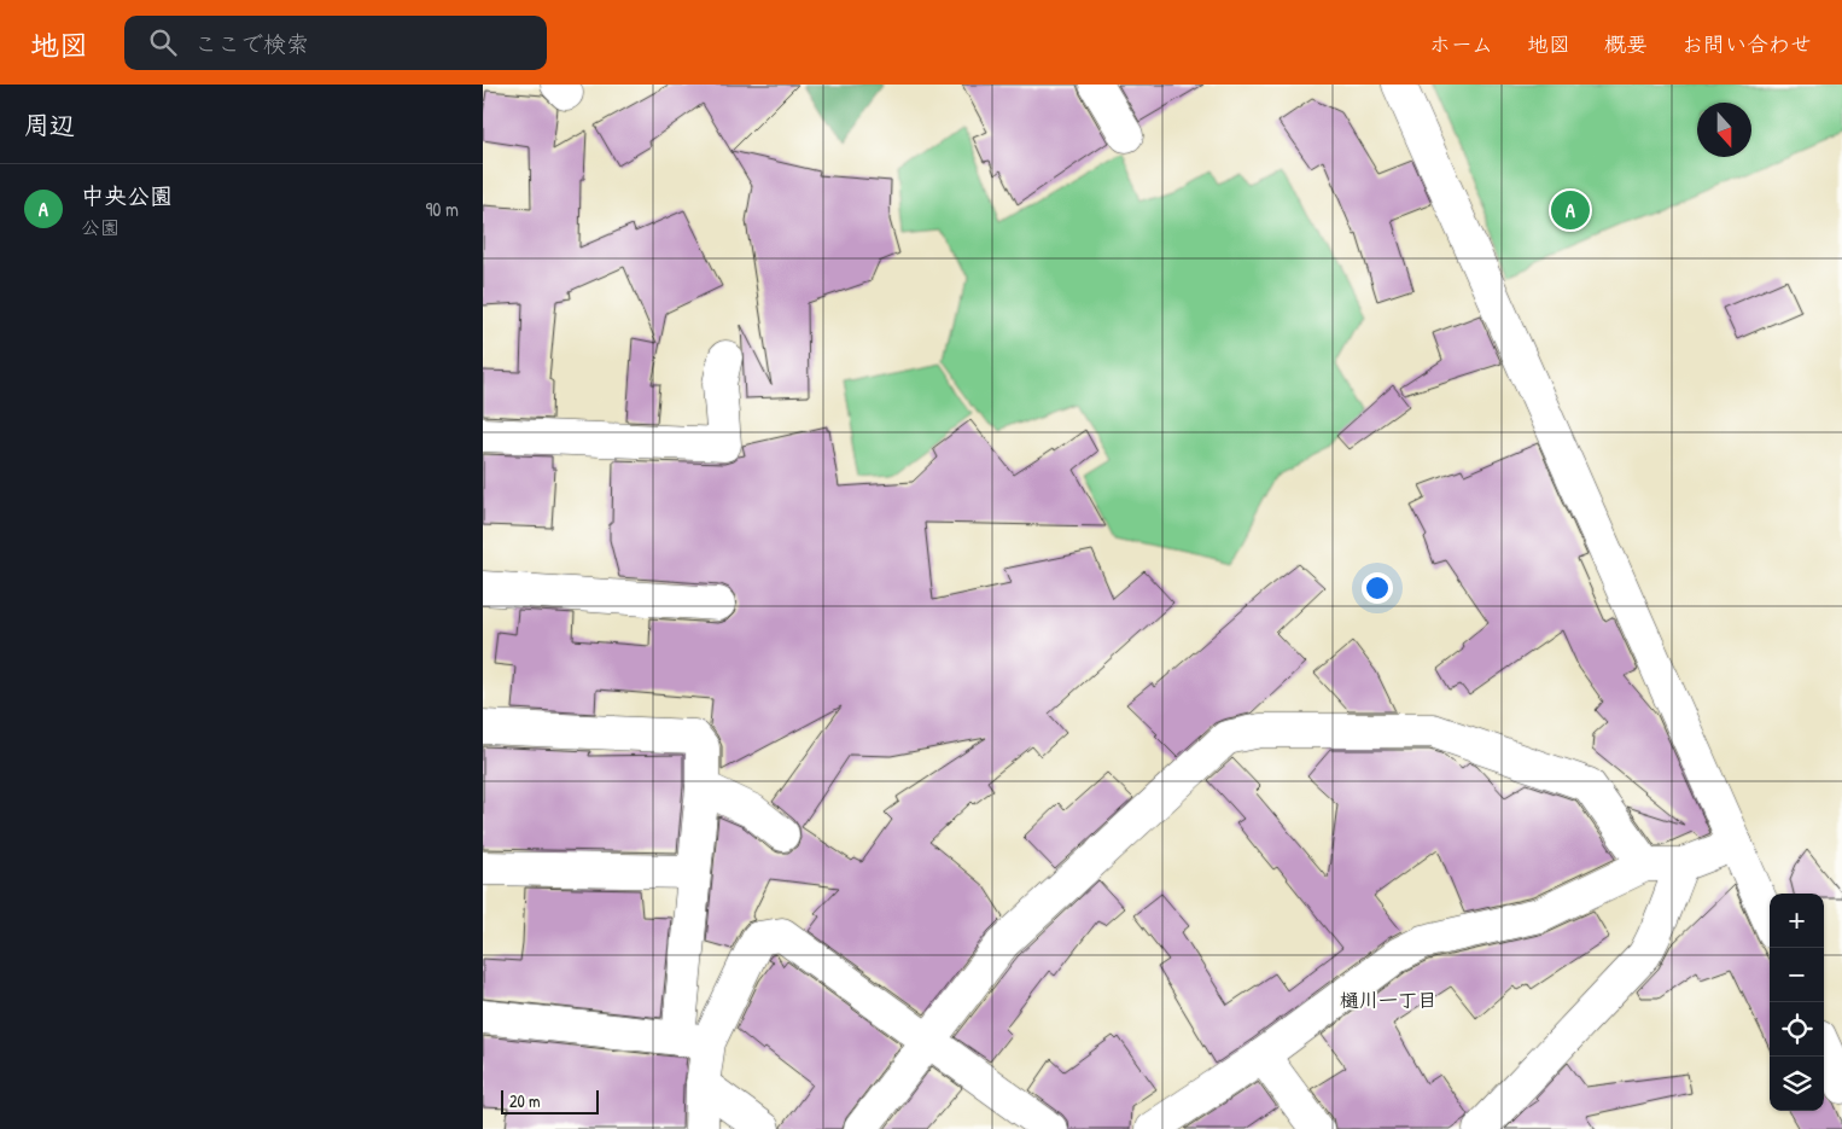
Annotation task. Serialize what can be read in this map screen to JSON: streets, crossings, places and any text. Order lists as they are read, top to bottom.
{
  "districts": ["樋川一丁目"],
  "scale_bar": "20 m",
  "north": "bottom",
  "page": {
    "header": "地図",
    "search": "ここで検索",
    "nav": [
      "ホーム",
      "地図",
      "概要",
      "お問い合わせ"
    ],
    "heading": "周辺",
    "list": [
      {
        "mark": "A",
        "name": "中央公園",
        "note": "公園",
        "value": "90 m"
      }
    ],
    "pins": "A",
    "map_buttons": ["+", "−"],
    "scale": "20 m"
  }
}
